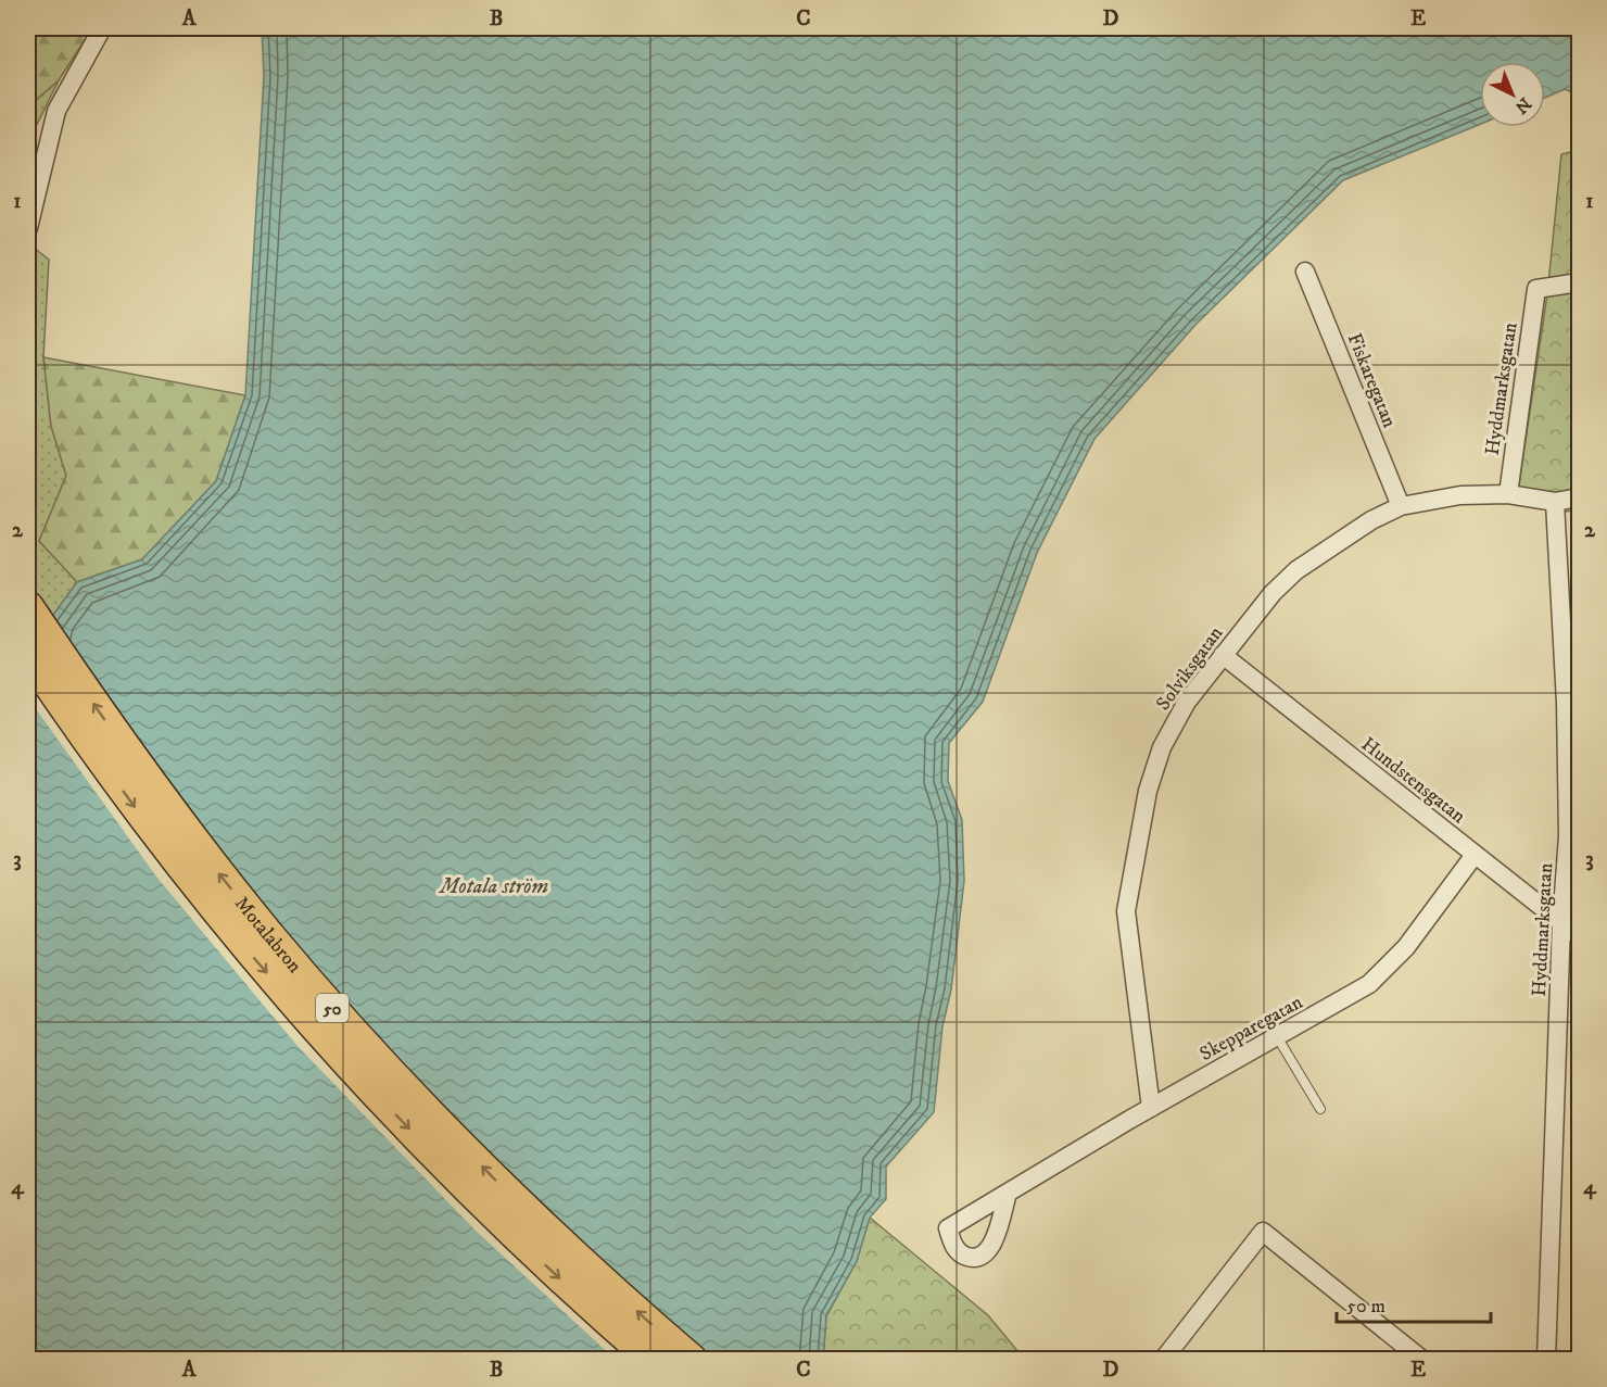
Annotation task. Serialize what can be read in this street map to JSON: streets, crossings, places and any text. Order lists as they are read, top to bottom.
{
  "streets": {
    "highway": ["Motalabron", "50"],
    "street": [
      "Fiskaregatan",
      "Hyddmarksgatan",
      "Solviksgatan",
      "Hundstensgatan",
      "Skepparegatan"
    ]
  },
  "crossings": [
    ["Fiskaregatan", "Solviksgatan"],
    ["Hyddmarksgatan", "Solviksgatan"],
    ["Hyddmarksgatan", "Hundstensgatan"],
    ["Solviksgatan", "Hundstensgatan"],
    ["Solviksgatan", "Skepparegatan"],
    ["Hundstensgatan", "Skepparegatan"]
  ],
  "water": ["Motala ström"],
  "scale_bar": "50 m",
  "north": "bottom right",
  "grid": {
    "columns": [
      "A",
      "B",
      "C",
      "D",
      "E"
    ],
    "rows": [
      "1",
      "2",
      "3",
      "4"
    ]
  }
}
